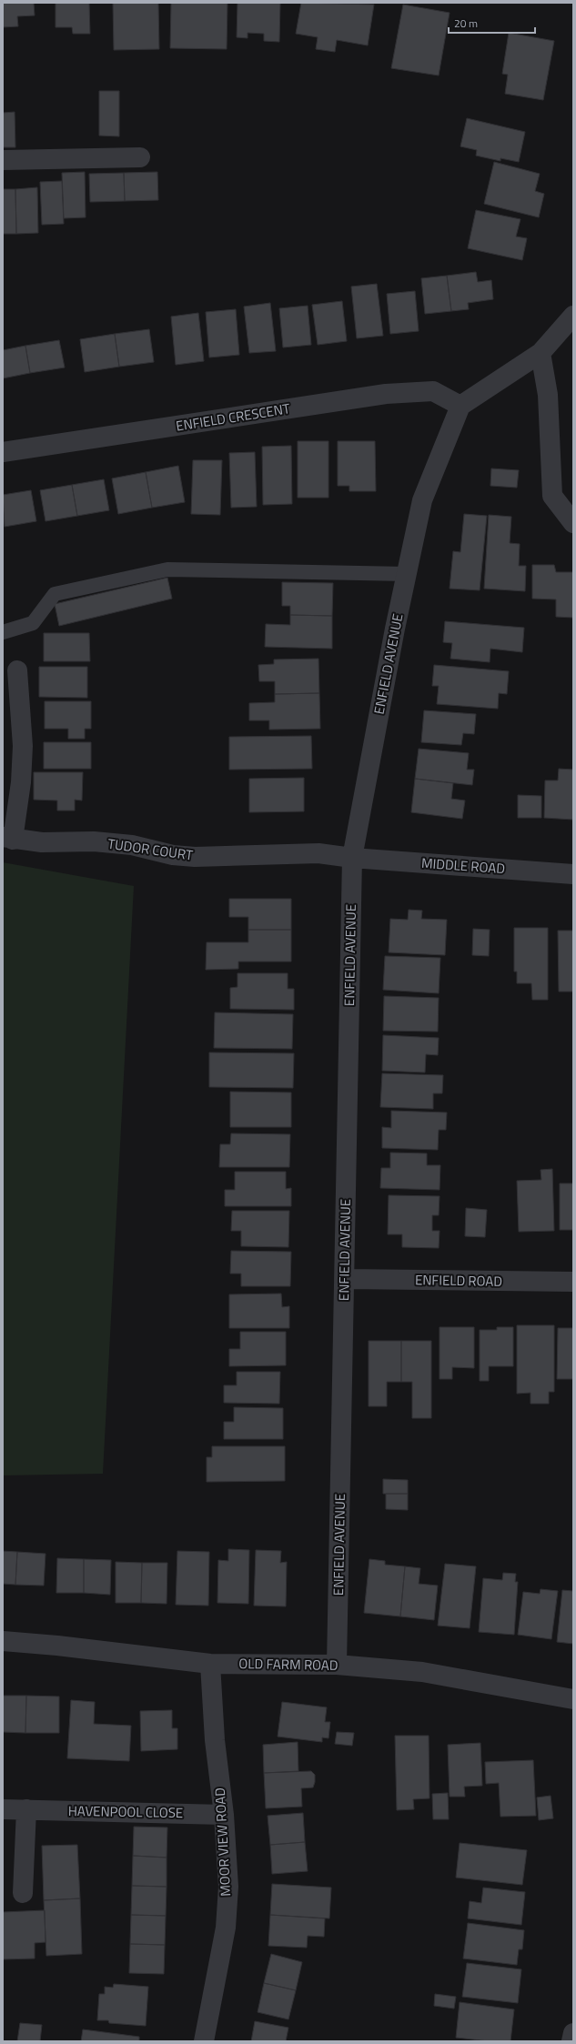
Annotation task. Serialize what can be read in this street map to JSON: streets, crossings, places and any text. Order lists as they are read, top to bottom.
{
  "streets": {
    "street": [
      "ENFIELD CRESCENT",
      "ENFIELD AVENUE",
      "TUDOR COURT",
      "MIDDLE ROAD",
      "ENFIELD ROAD",
      "OLD FARM ROAD",
      "HAVENPOOL CLOSE",
      "MOOR VIEW ROAD"
    ]
  },
  "crossings": [
    ["ENFIELD CRESCENT", "ENFIELD AVENUE"],
    ["ENFIELD AVENUE", "TUDOR COURT"],
    ["ENFIELD AVENUE", "MIDDLE ROAD"],
    ["ENFIELD AVENUE", "ENFIELD ROAD"],
    ["ENFIELD AVENUE", "OLD FARM ROAD"],
    ["TUDOR COURT", "MIDDLE ROAD"],
    ["OLD FARM ROAD", "MOOR VIEW ROAD"],
    ["HAVENPOOL CLOSE", "MOOR VIEW ROAD"]
  ],
  "scale_bar": "20 m"
}
